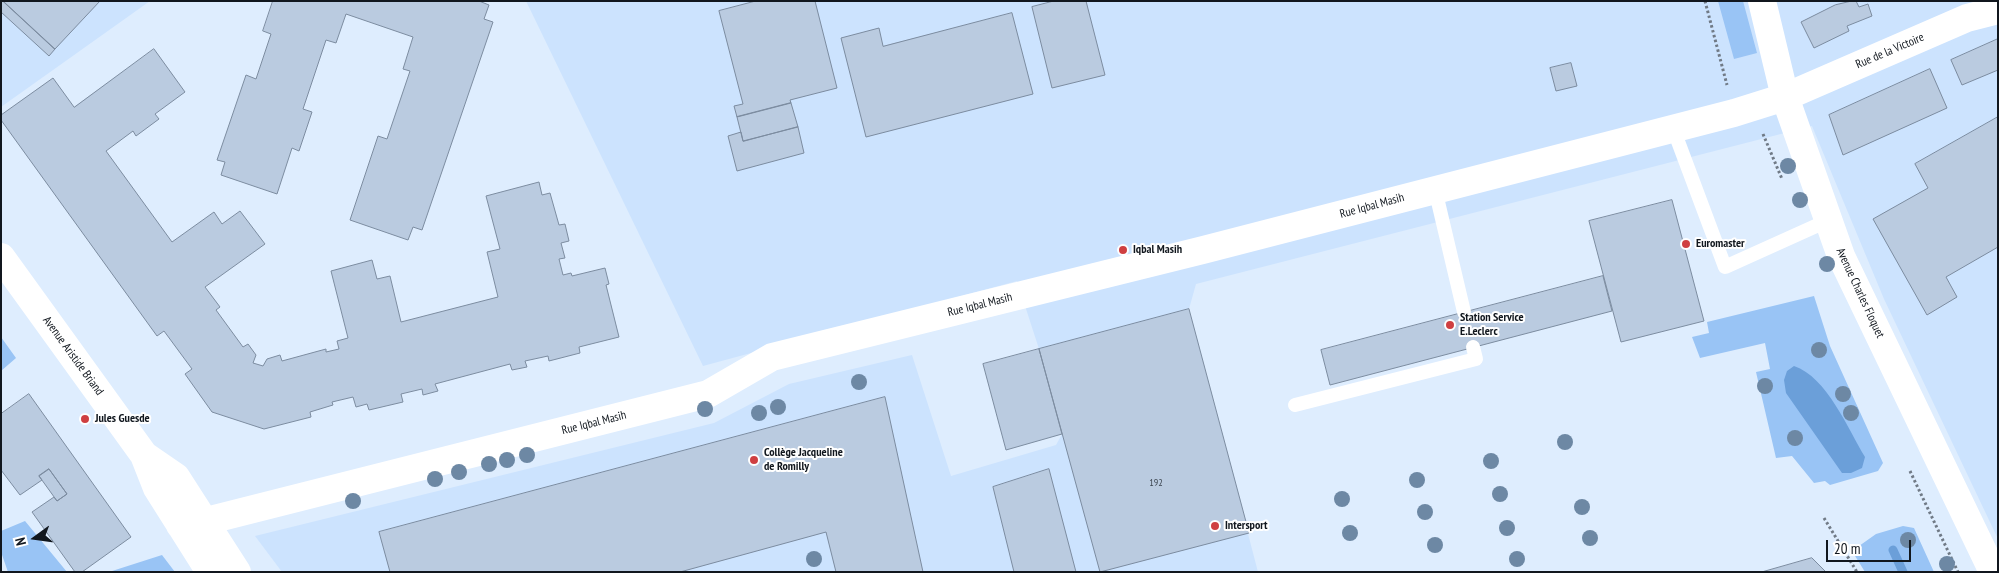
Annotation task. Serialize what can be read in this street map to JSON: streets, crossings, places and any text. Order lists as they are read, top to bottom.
{
  "streets": {
    "street": [
      "Rue de la Victoire",
      "Rue Iqbal Masih",
      "Avenue Charles Floquet",
      "Avenue Aristide Briand"
    ]
  },
  "crossings": [
    ["Rue de la Victoire", "Rue Iqbal Masih"],
    ["Rue de la Victoire", "Avenue Charles Floquet"],
    ["Rue Iqbal Masih", "Avenue Charles Floquet"],
    ["Rue Iqbal Masih", "Avenue Aristide Briand"]
  ],
  "places": [
    "Euromaster",
    "Iqbal Masih",
    "Station Service E.Leclerc",
    "Jules Guesde",
    "Collège Jacqueline de Romilly",
    "Intersport"
  ],
  "house_numbers": ["192"],
  "scale_bar": "20 m",
  "north": "left"
}
